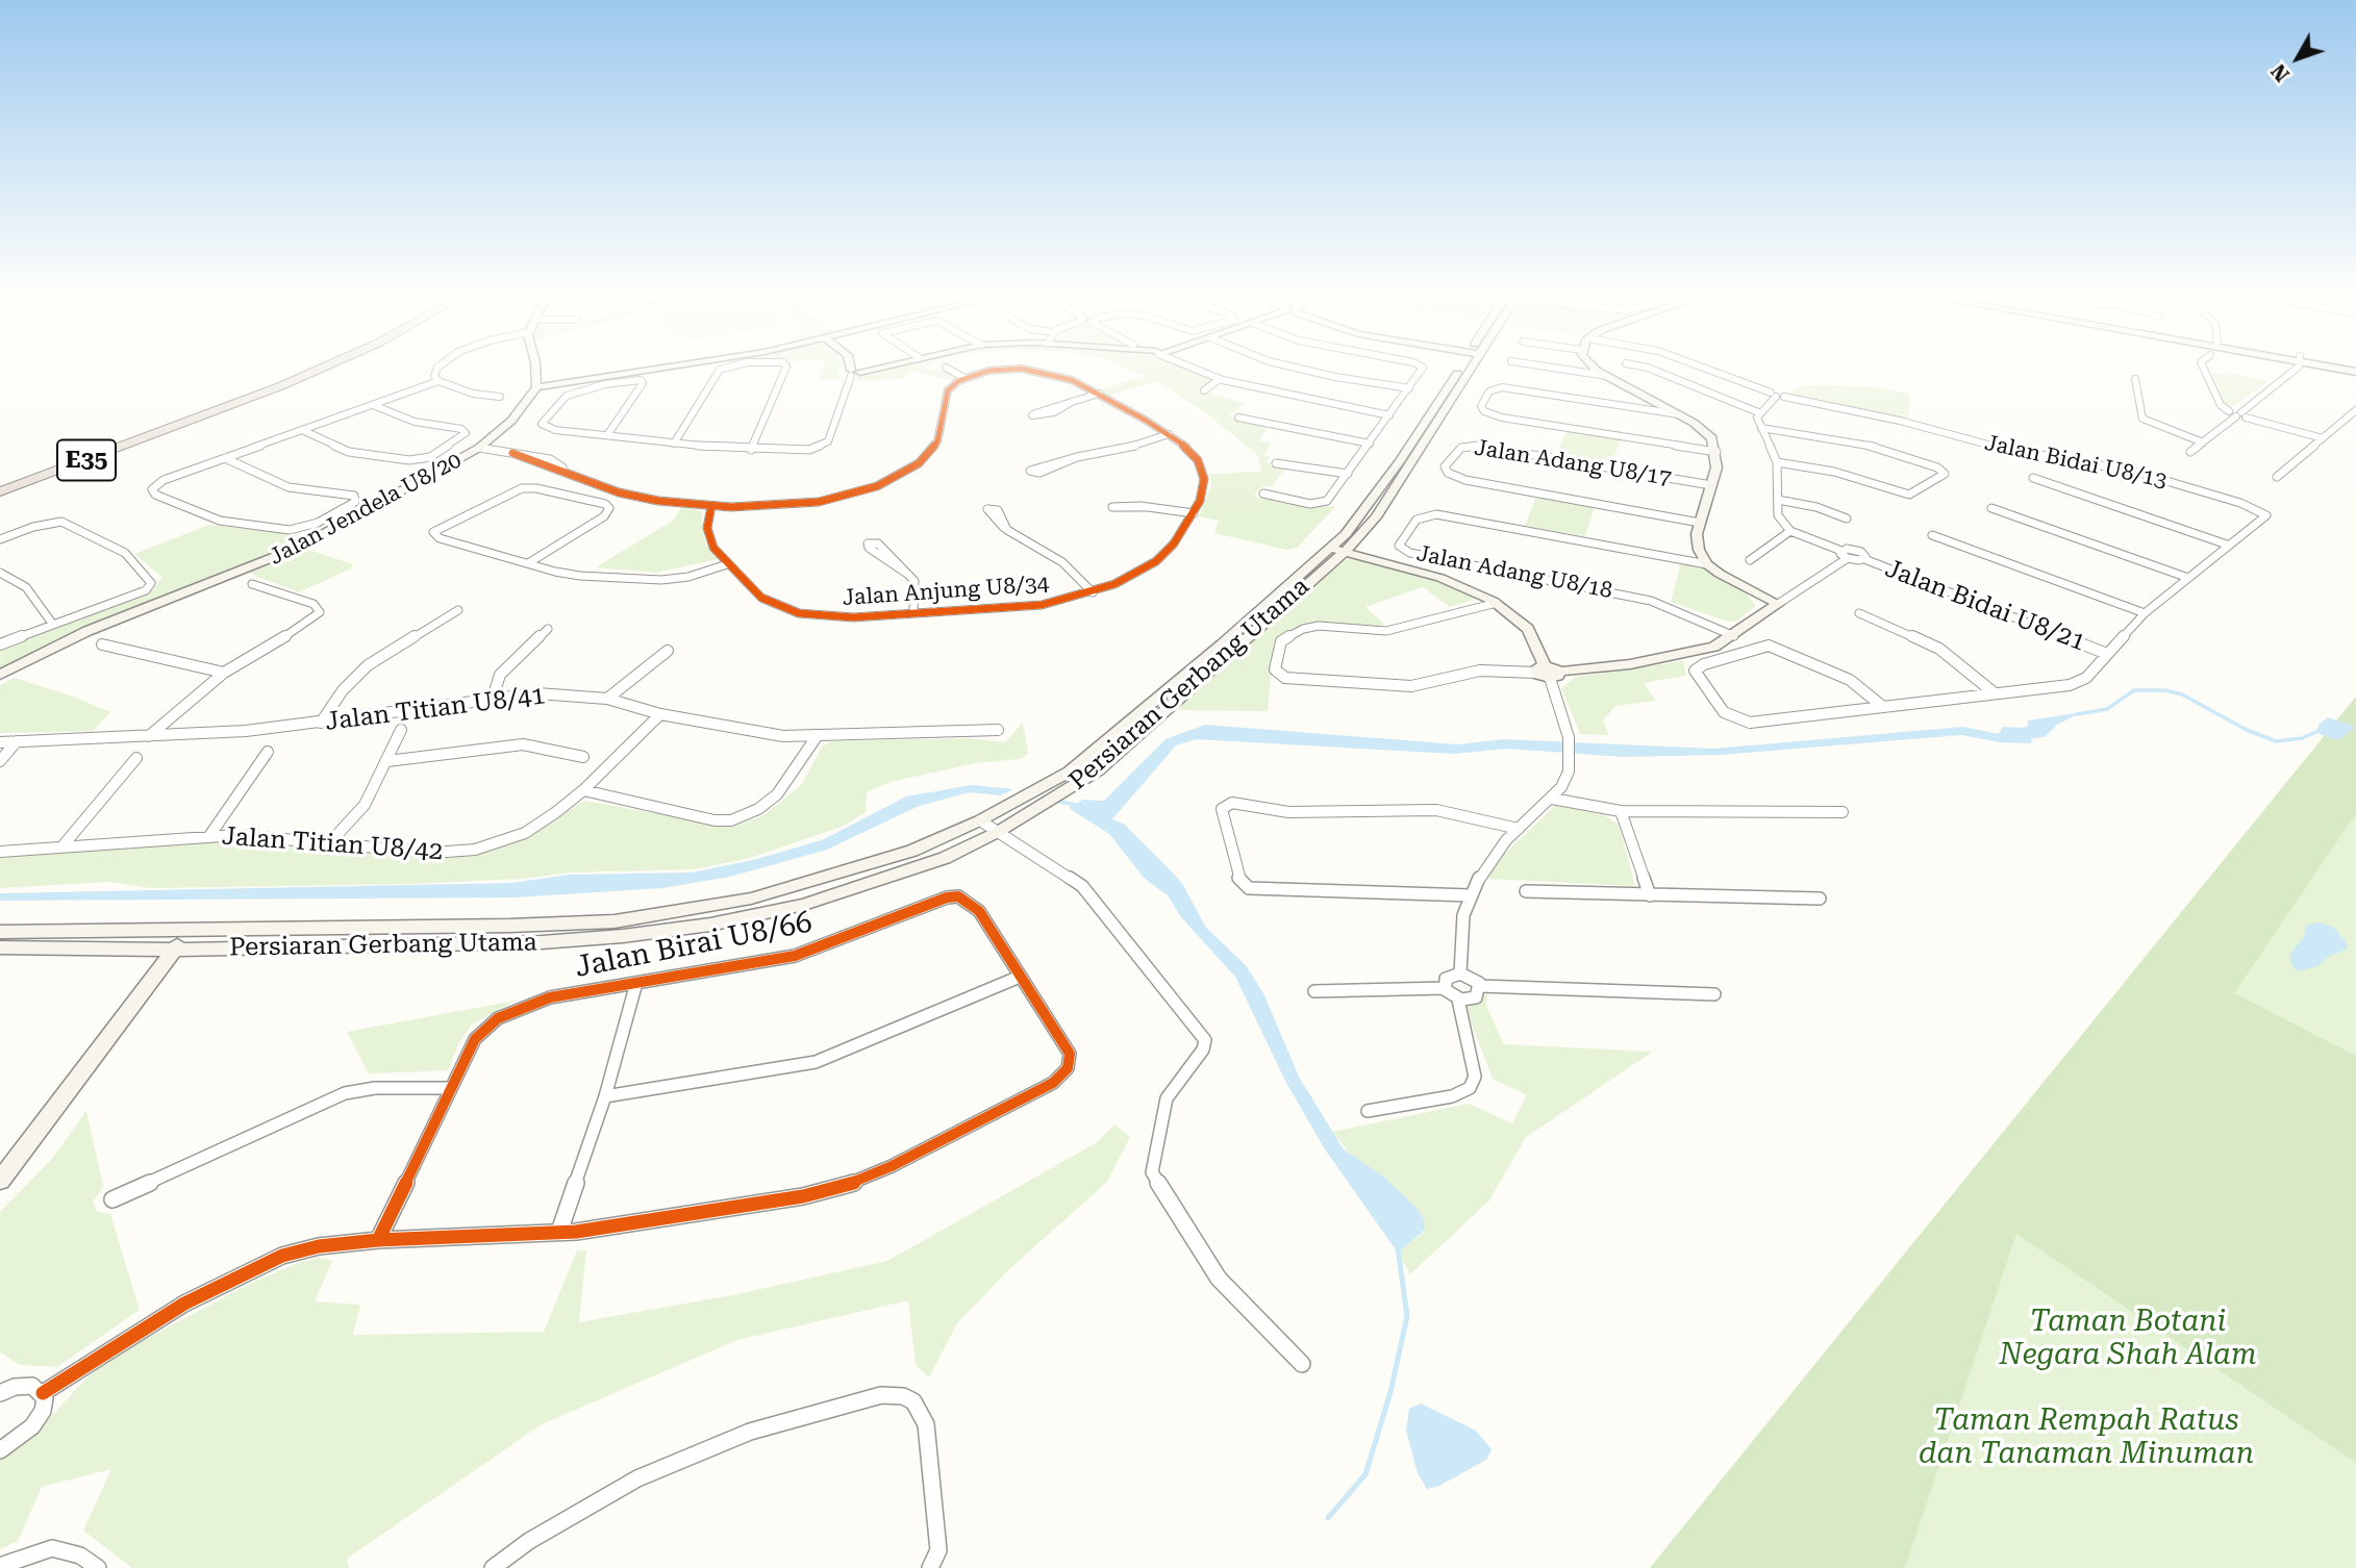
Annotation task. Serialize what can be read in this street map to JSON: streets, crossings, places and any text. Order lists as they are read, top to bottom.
{
  "streets": {
    "highway": ["E35"],
    "street": [
      "Jalan Bidai U8/13",
      "Jalan Adang U8/17",
      "Jalan Jendela U8/20",
      "Jalan Adang U8/18",
      "Jalan Anjung U8/34",
      "Jalan Bidai U8/21",
      "Persiaran Gerbang Utama",
      "Jalan Titian U8/41",
      "Jalan Titian U8/42",
      "Jalan Birai U8/66"
    ]
  },
  "crossings": [
    ["Jalan Bidai U8/13", "Jalan Bidai U8/21"],
    ["Jalan Titian U8/41", "Jalan Titian U8/42"]
  ],
  "parks": ["Taman Botani Negara Shah Alam", "Taman Rempah Ratus dan Tanaman Minuman"],
  "north": "bottom left"
}
